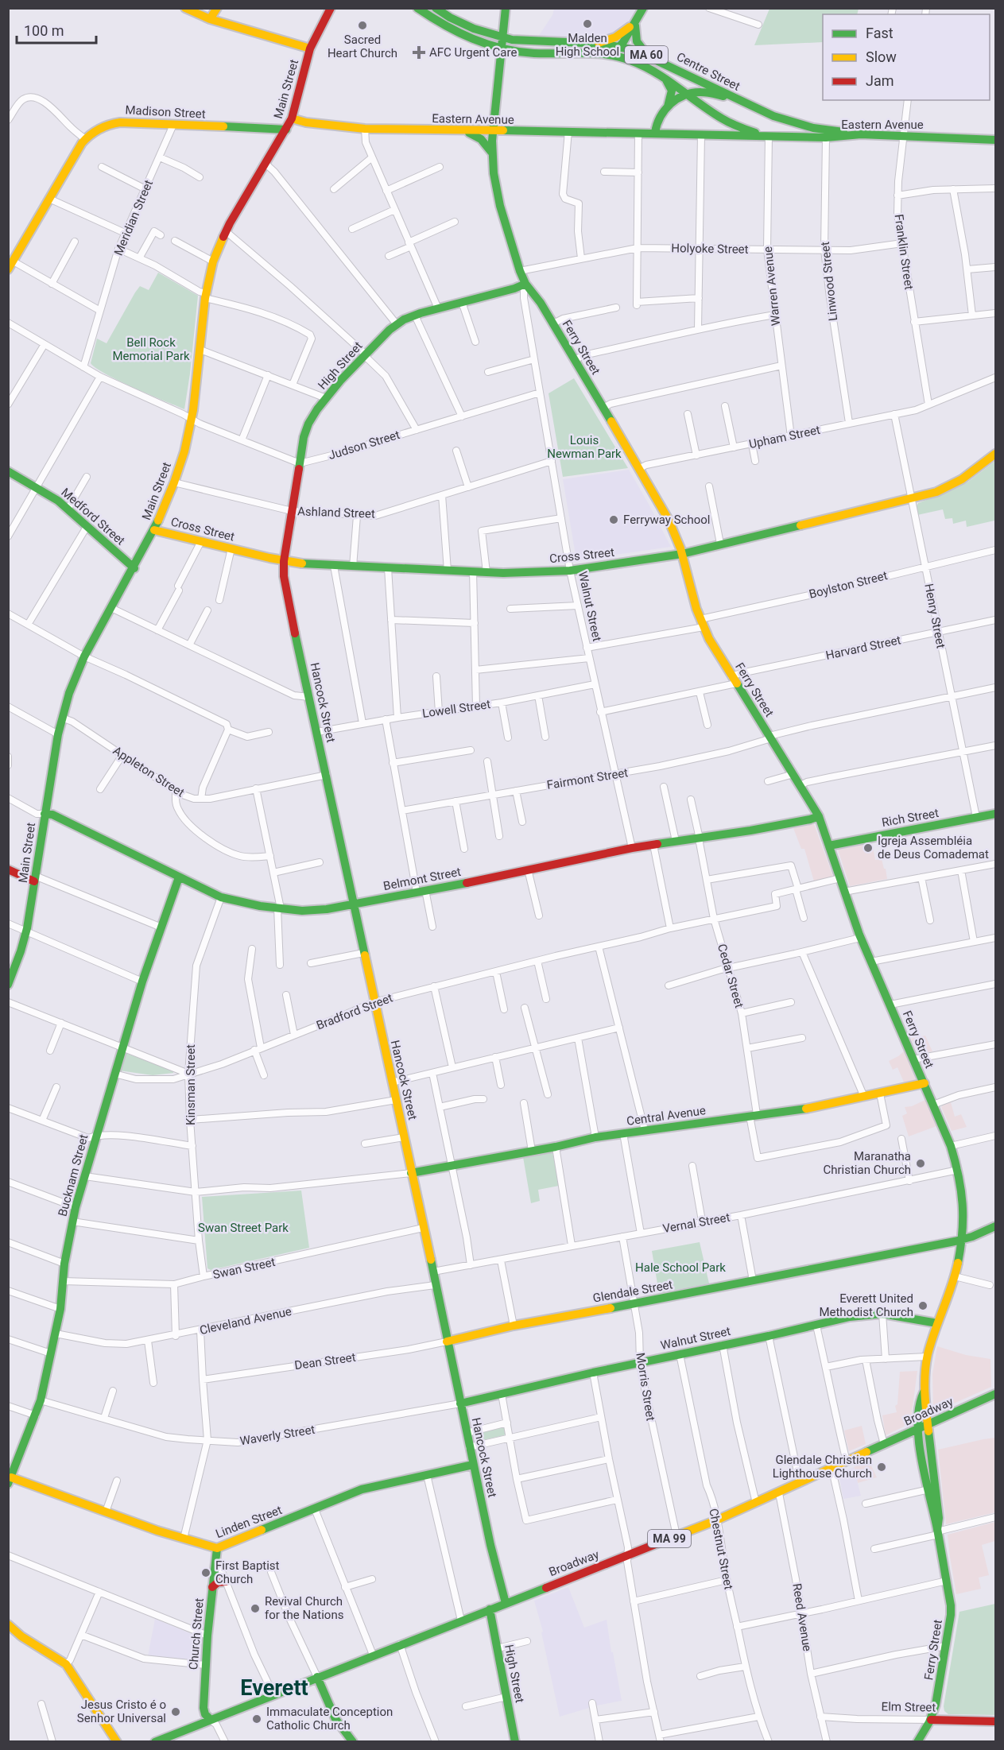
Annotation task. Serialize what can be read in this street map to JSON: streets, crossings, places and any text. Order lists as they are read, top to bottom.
{
  "streets": {
    "street": [
      "MA 60",
      "Centre Street",
      "Main Street",
      "Madison Street",
      "Eastern Avenue",
      "Meridian Street",
      "Holyoke Street",
      "Franklin Street",
      "Linwood Street",
      "Warren Avenue",
      "Ferry Street",
      "High Street",
      "Upham Street",
      "Judson Street",
      "Ashland Street",
      "Medford Street",
      "Cross Street",
      "Boylston Street",
      "Walnut Street",
      "Henry Street",
      "Harvard Street",
      "Hancock Street",
      "Lowell Street",
      "Appleton Street",
      "Fairmont Street",
      "Rich Street",
      "Belmont Street",
      "Cedar Street",
      "Bradford Street",
      "Kinsman Street",
      "Central Avenue",
      "Bucknam Street",
      "Vernal Street",
      "Swan Street",
      "Glendale Street",
      "Cleveland Avenue",
      "Dean Street",
      "Morris Street",
      "Broadway",
      "Waverly Street",
      "Linden Street",
      "MA 99",
      "Chestnut Street",
      "Reed Avenue",
      "Church Street",
      "Elm Street"
    ]
  },
  "crossings": [
    ["Centre Street", "Eastern Avenue"],
    ["Centre Street", "Warren Avenue"],
    ["Centre Street", "Ferry Street"],
    ["Main Street", "Madison Street"],
    ["Main Street", "Eastern Avenue"],
    ["Main Street", "Ashland Street"],
    ["Main Street", "Medford Street"],
    ["Main Street", "Cross Street"],
    ["Main Street", "Appleton Street"],
    ["Main Street", "Belmont Street"],
    ["Madison Street", "Meridian Street"],
    ["Eastern Avenue", "Franklin Street"],
    ["Eastern Avenue", "Linwood Street"],
    ["Eastern Avenue", "Warren Avenue"],
    ["Eastern Avenue", "Ferry Street"],
    ["Holyoke Street", "Franklin Street"],
    ["Holyoke Street", "Linwood Street"],
    ["Holyoke Street", "Warren Avenue"],
    ["Holyoke Street", "Ferry Street"],
    ["Franklin Street", "Upham Street"],
    ["Linwood Street", "Upham Street"],
    ["Warren Avenue", "Upham Street"],
    ["Ferry Street", "High Street"],
    ["Ferry Street", "Upham Street"],
    ["Ferry Street", "Cross Street"],
    ["Ferry Street", "Boylston Street"],
    ["Ferry Street", "Walnut Street"],
    ["Ferry Street", "Harvard Street"],
    ["Ferry Street", "Fairmont Street"],
    ["Ferry Street", "Rich Street"],
    ["Ferry Street", "Belmont Street"],
    ["Ferry Street", "Central Avenue"],
    ["Ferry Street", "Vernal Street"],
    ["Ferry Street", "Glendale Street"],
    ["Ferry Street", "Broadway"],
    ["Ferry Street", "Elm Street"],
    ["High Street", "Judson Street"],
    ["High Street", "Ashland Street"],
    ["High Street", "Cross Street"],
    ["High Street", "Walnut Street"],
    ["High Street", "Hancock Street"],
    ["High Street", "Broadway"],
    ["Upham Street", "Henry Street"],
    ["Judson Street", "Walnut Street"],
    ["Ashland Street", "Walnut Street"],
    ["Cross Street", "Walnut Street"],
    ["Cross Street", "Henry Street"],
    ["Cross Street", "Hancock Street"],
    ["Boylston Street", "Walnut Street"],
    ["Boylston Street", "Henry Street"],
    ["Walnut Street", "Harvard Street"],
    ["Walnut Street", "Hancock Street"],
    ["Walnut Street", "Lowell Street"],
    ["Walnut Street", "Fairmont Street"],
    ["Walnut Street", "Belmont Street"],
    ["Walnut Street", "Morris Street"],
    ["Walnut Street", "Waverly Street"],
    ["Walnut Street", "Chestnut Street"],
    ["Henry Street", "Harvard Street"],
    ["Henry Street", "Fairmont Street"],
    ["Henry Street", "Rich Street"],
    ["Hancock Street", "Lowell Street"],
    ["Hancock Street", "Appleton Street"],
    ["Hancock Street", "Belmont Street"],
    ["Hancock Street", "Bradford Street"],
    ["Hancock Street", "Central Avenue"],
    ["Hancock Street", "Vernal Street"],
    ["Hancock Street", "Swan Street"],
    ["Hancock Street", "Glendale Street"],
    ["Hancock Street", "Cleveland Avenue"],
    ["Hancock Street", "Dean Street"],
    ["Hancock Street", "Broadway"],
    ["Hancock Street", "Waverly Street"],
    ["Hancock Street", "Linden Street"],
    ["Belmont Street", "Cedar Street"],
    ["Belmont Street", "Kinsman Street"],
    ["Belmont Street", "Bucknam Street"],
    ["Cedar Street", "Bradford Street"],
    ["Cedar Street", "Central Avenue"],
    ["Bradford Street", "Kinsman Street"],
    ["Bradford Street", "Bucknam Street"],
    ["Kinsman Street", "Swan Street"],
    ["Bucknam Street", "Swan Street"],
    ["Bucknam Street", "Cleveland Avenue"],
    ["Bucknam Street", "Waverly Street"],
    ["Bucknam Street", "Linden Street"],
    ["Vernal Street", "Morris Street"],
    ["Glendale Street", "Dean Street"],
    ["Glendale Street", "Morris Street"],
    ["Morris Street", "Broadway"],
    ["Broadway", "Chestnut Street"],
    ["Broadway", "Reed Avenue"],
    ["Broadway", "Church Street"],
    ["Linden Street", "Church Street"],
    ["Reed Avenue", "Elm Street"]
  ],
  "districts": ["Everett"],
  "parks": [
    "Bell Rock Memorial Park",
    "Louis Newman Park",
    "Swan Street Park",
    "Hale School Park"
  ],
  "places": {
    "other": [
      "Malden High School",
      "Sacred Heart Church",
      "Ferryway School",
      "Igreja Assembléia de Deus Comademat",
      "Maranatha Christian Church",
      "Everett United Methodist Church",
      "Glendale Christian Lighthouse Church",
      "First Baptist Church",
      "Revival Church for the Nations",
      "Jesus Cristo é o Senhor Universal",
      "Immaculate Conception Catholic Church"
    ],
    "health": ["AFC Urgent Care"]
  },
  "legend": ["Fast", "Slow", "Jam"],
  "scale_bar": "100 m"
}
